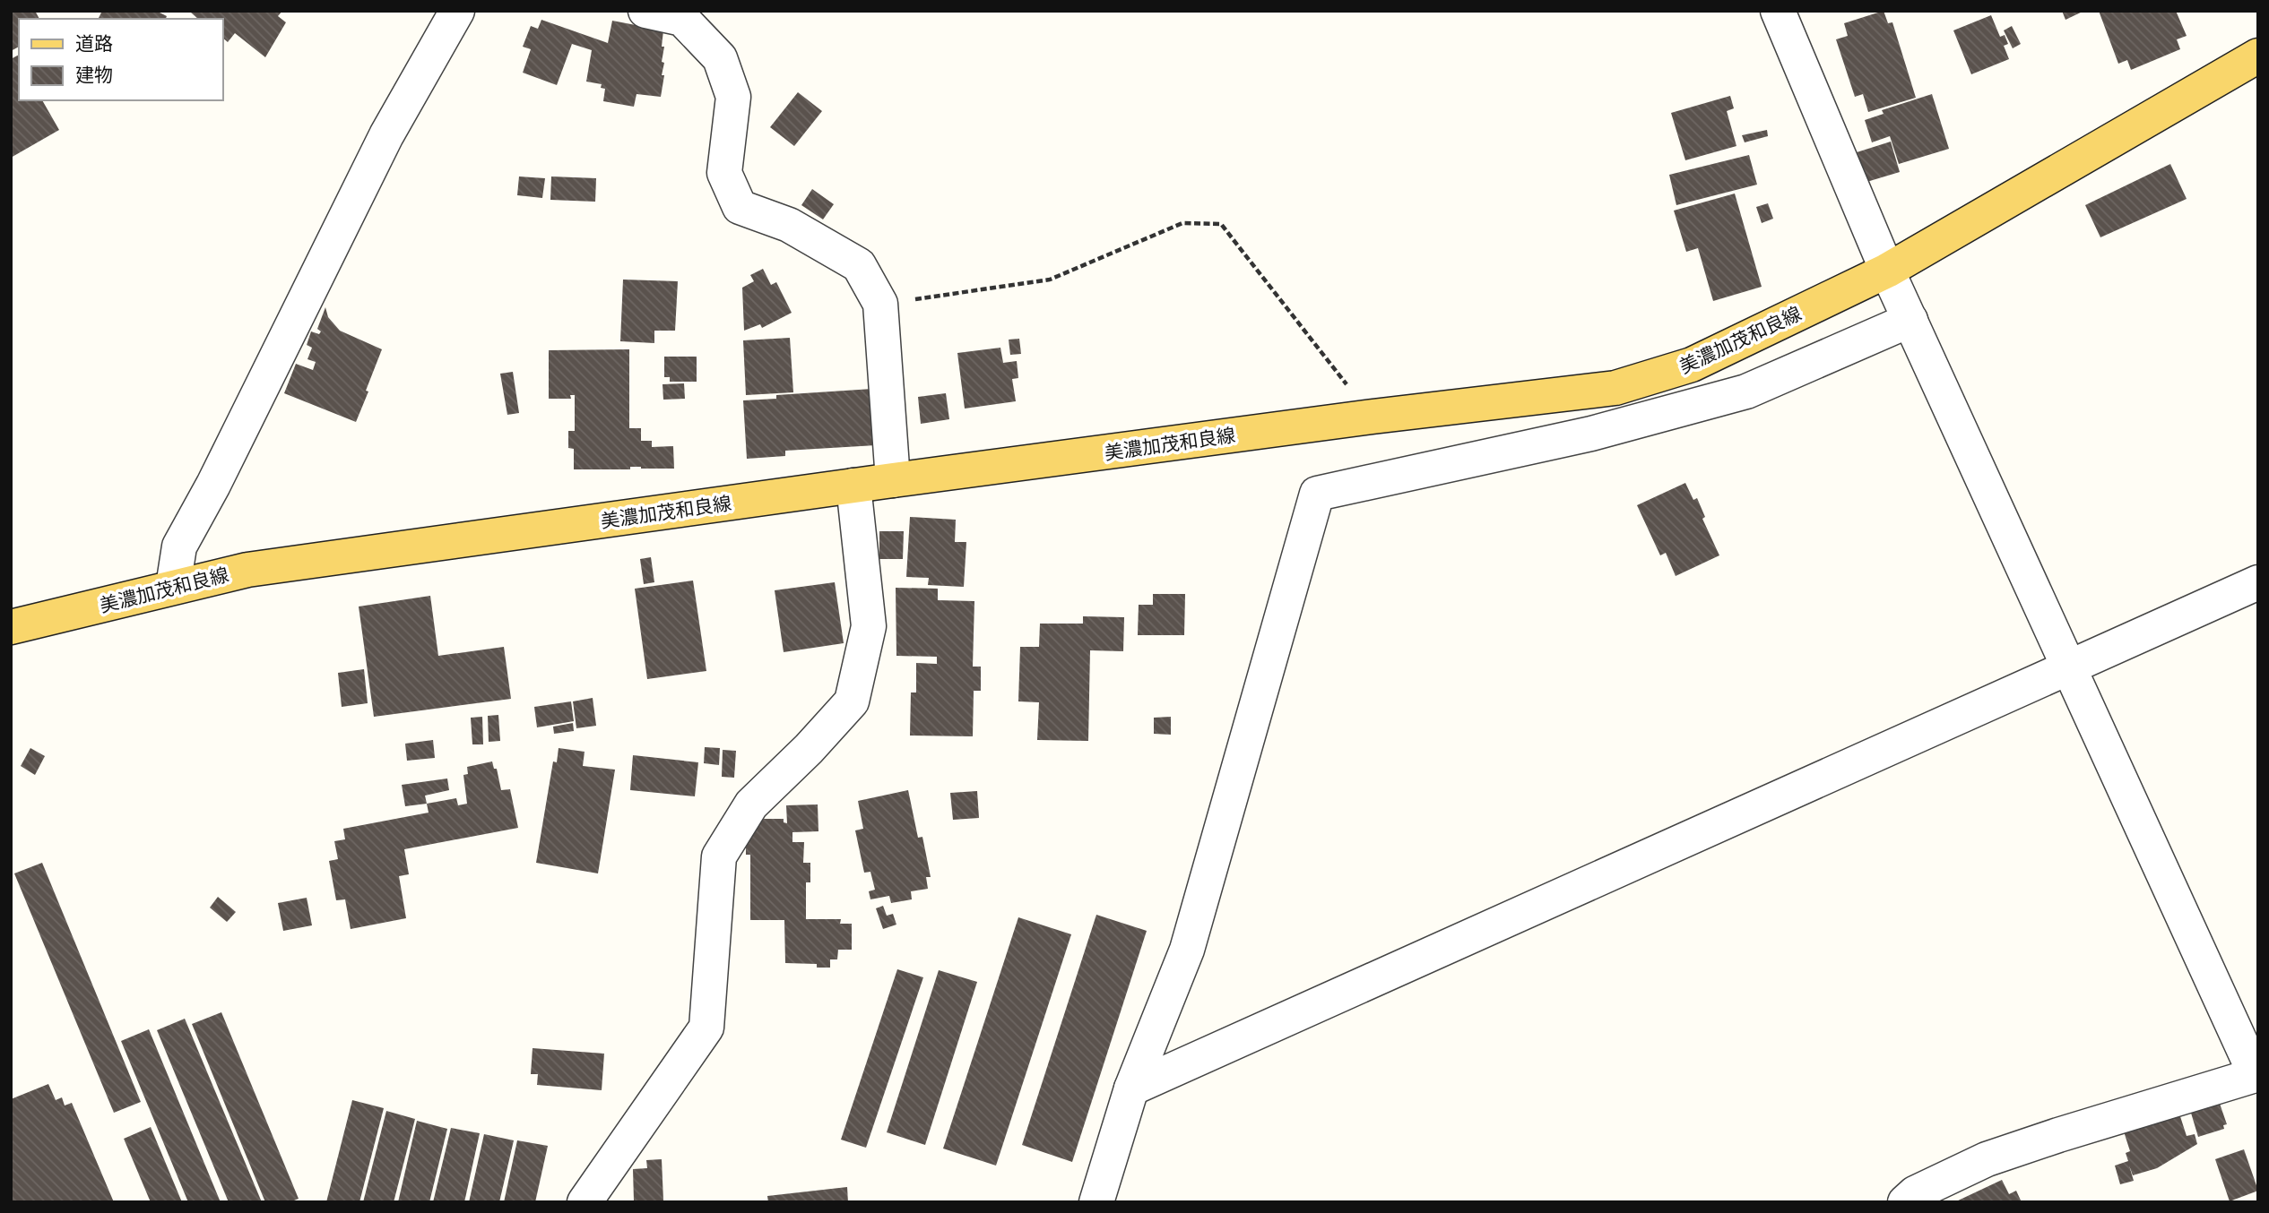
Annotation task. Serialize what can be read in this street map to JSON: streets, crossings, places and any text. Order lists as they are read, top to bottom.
{
  "streets": {
    "main road": ["美濃加茂和良線"]
  },
  "legend": ["道路", "建物"]
}
